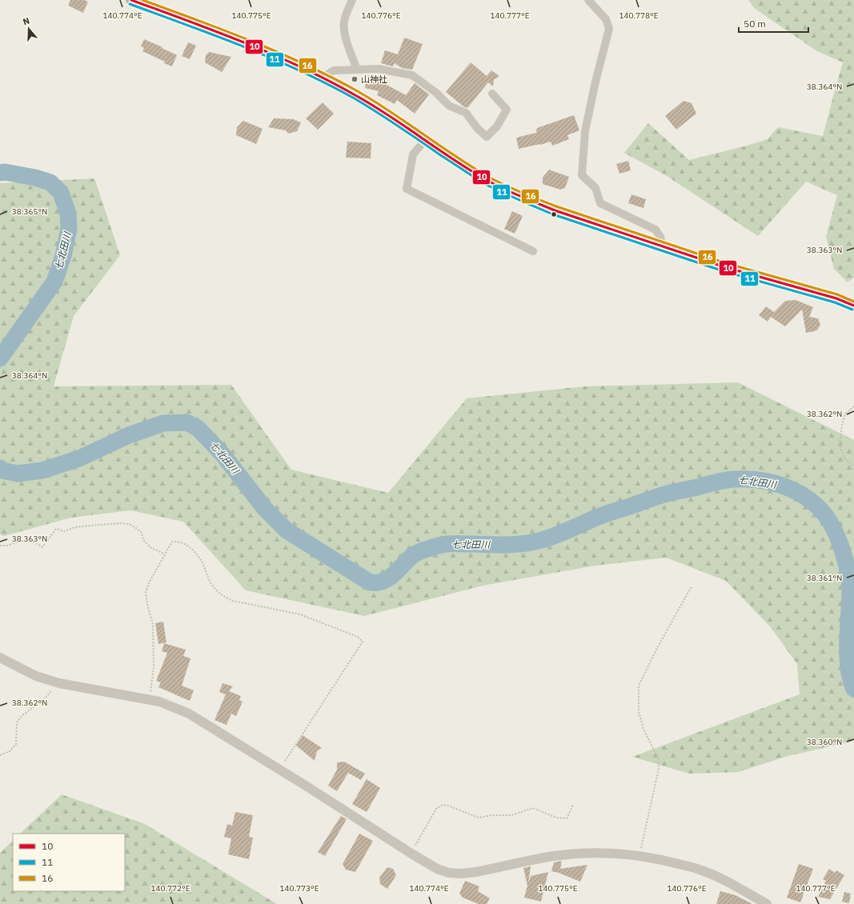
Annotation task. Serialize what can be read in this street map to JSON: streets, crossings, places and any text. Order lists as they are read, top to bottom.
{
  "water": ["七北田川"],
  "places": ["山神社"],
  "lines": ["transit line 10", "transit line 16", "transit line 11"],
  "legend": ["10", "11", "16"],
  "scale_bar": "50 m",
  "north": "top",
  "coordinates": [
    "140.774°E",
    "140.775°E",
    "140.776°E",
    "140.777°E",
    "140.778°E",
    "38.364°N",
    "38.365°N",
    "38.363°N",
    "38.362°N",
    "38.361°N",
    "38.360°N",
    "140.772°E",
    "140.773°E"
  ]
}
